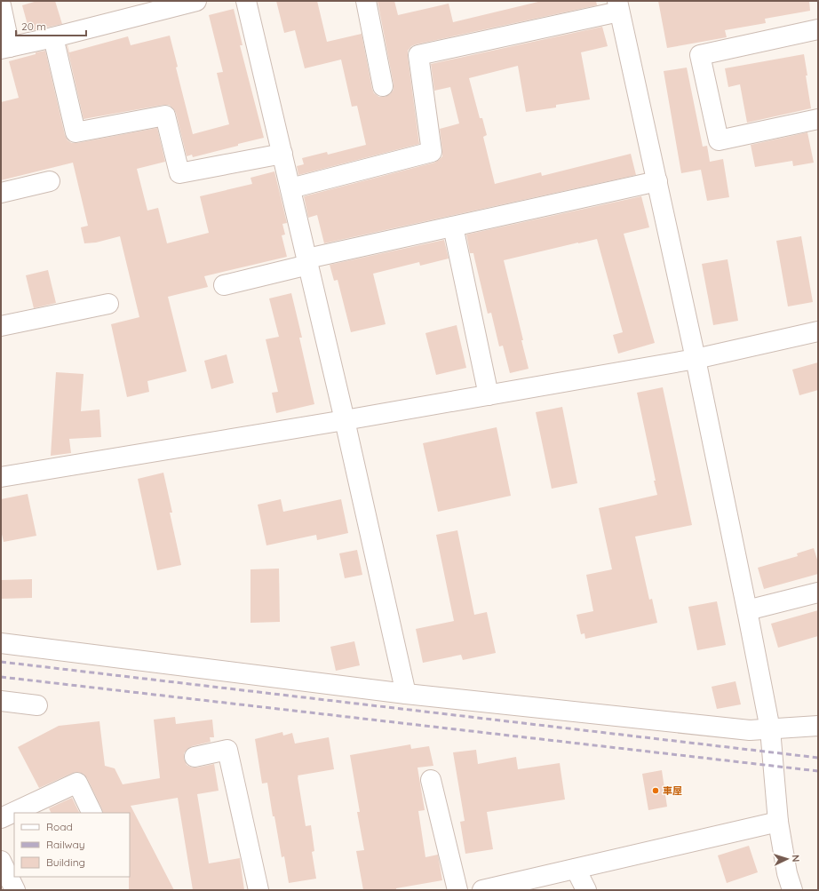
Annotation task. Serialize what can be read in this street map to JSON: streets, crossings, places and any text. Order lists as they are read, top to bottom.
{
  "places": ["車屋"],
  "legend": ["Road", "Railway", "Building"],
  "scale_bar": "20 m",
  "north": "right"
}
